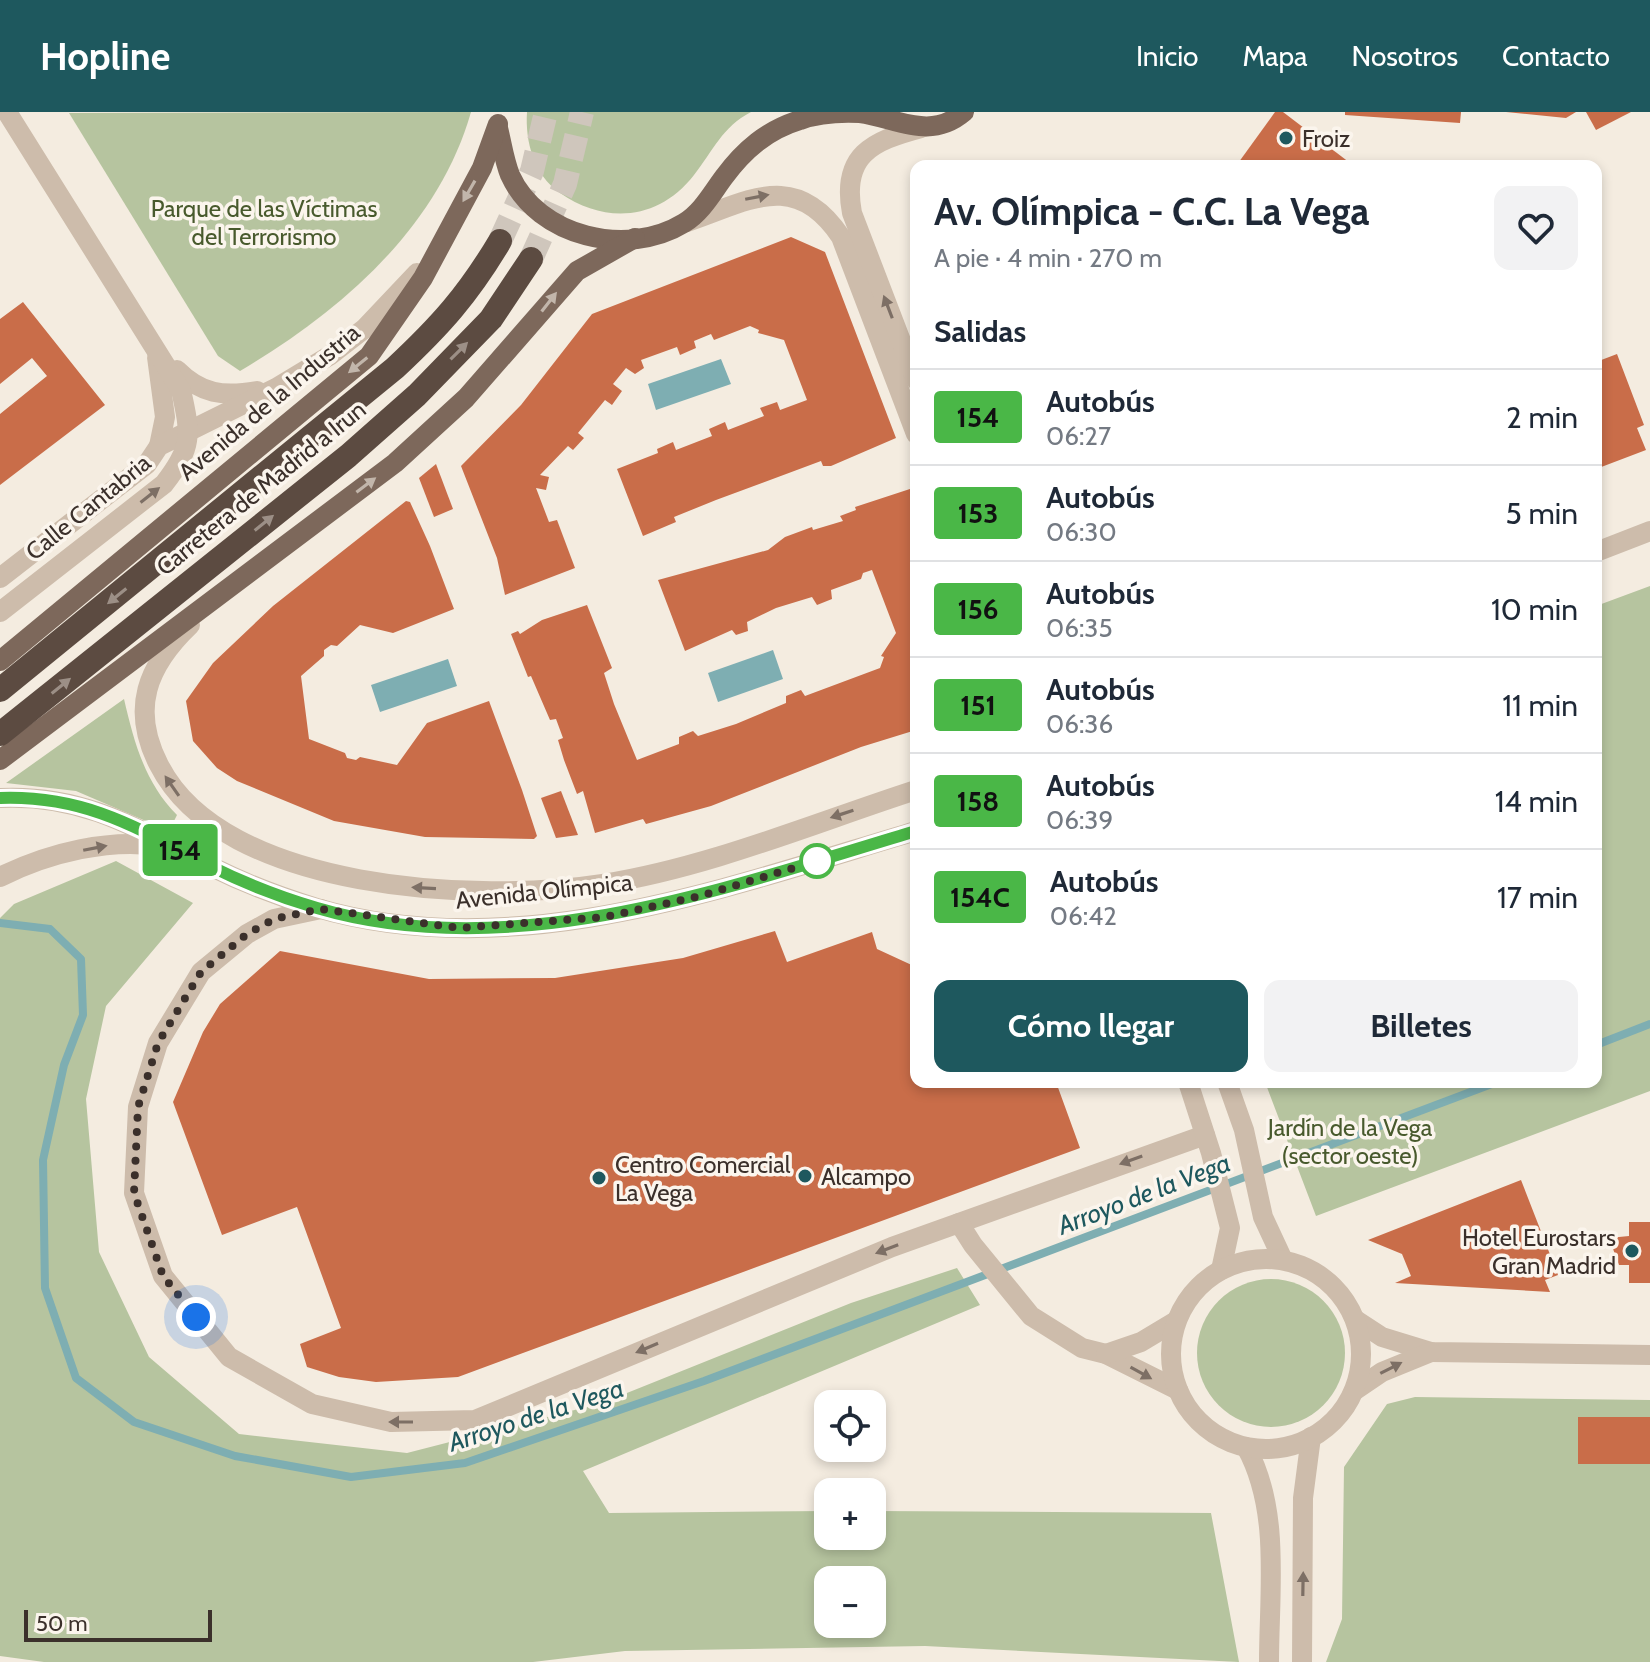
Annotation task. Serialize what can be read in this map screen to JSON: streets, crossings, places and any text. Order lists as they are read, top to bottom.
{
  "streets": {
    "highway": ["Carretera de Madrid a Irun"],
    "main road": ["Avenida de la Industria"],
    "street": ["Calle Cantabria", "Avenida Olímpica"]
  },
  "crossings": [
    ["Avenida de la Industria", "Calle Cantabria"]
  ],
  "water": ["Arroyo de la Vega"],
  "parks": ["Parque de las Víctimas del Terrorismo", "Jardín de la Vega (sector oeste)"],
  "places": [
    "Froiz",
    "Alcampo",
    "Centro Comercial La Vega",
    "Hotel Eurostars Gran Madrid"
  ],
  "lines": ["bus line 154"],
  "scale_bar": "50 m",
  "page": {
    "header": "Hopline",
    "nav": [
      "Inicio",
      "Mapa",
      "Nosotros",
      "Contacto"
    ],
    "on_map": "154",
    "heading": [
      ["Av. Olímpica - C.C. La Vega", "A pie · 4 min · 270 m"],
      "Salidas"
    ],
    "list": [
      {
        "mark": "154",
        "name": "Autobús",
        "note": "06:27",
        "value": "2 min"
      },
      {
        "mark": "153",
        "name": "Autobús",
        "note": "06:30",
        "value": "5 min"
      },
      {
        "mark": "156",
        "name": "Autobús",
        "note": "06:35",
        "value": "10 min"
      },
      {
        "mark": "151",
        "name": "Autobús",
        "note": "06:36",
        "value": "11 min"
      },
      {
        "mark": "158",
        "name": "Autobús",
        "note": "06:39",
        "value": "14 min"
      },
      {
        "mark": "154C",
        "name": "Autobús",
        "note": "06:42",
        "value": "17 min"
      }
    ],
    "buttons": ["Cómo llegar", "Billetes"],
    "map_buttons": ["+", "−"],
    "scale": "50 m"
  }
}
